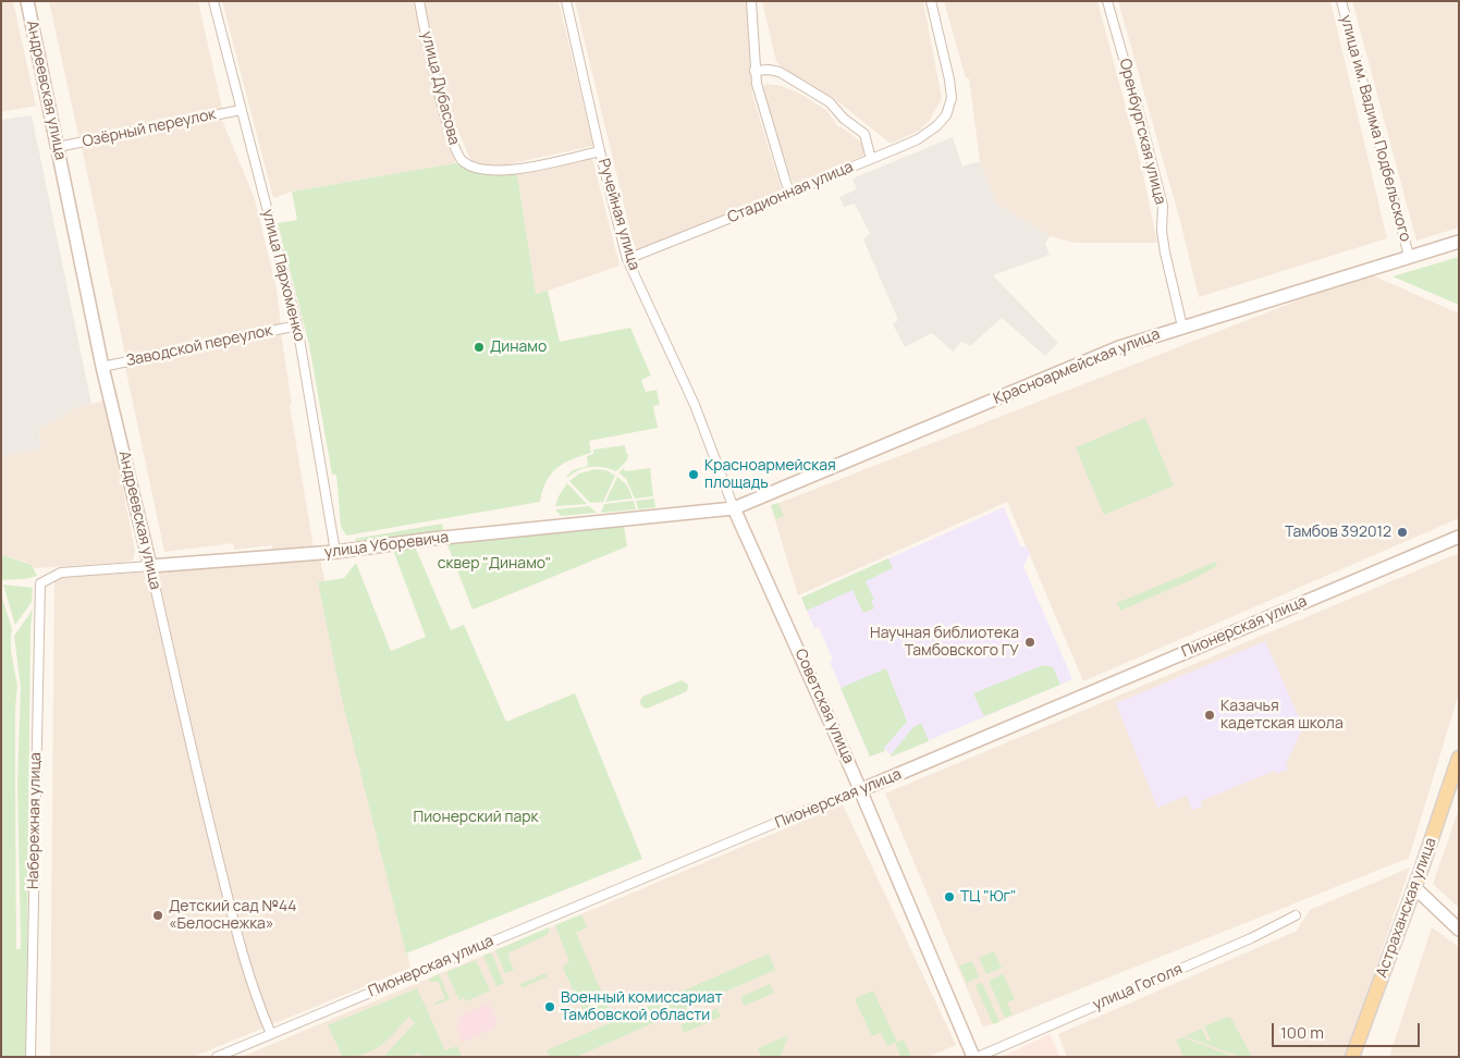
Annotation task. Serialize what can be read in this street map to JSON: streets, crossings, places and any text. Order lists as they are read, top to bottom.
{
  "streets": {
    "main road": ["Астраханская улица"],
    "street": [
      "улица Дубасова",
      "Андреевская улица",
      "Озёрный переулок",
      "улица им. Вадима Подбельского",
      "Оренбургская улица",
      "Стадионная улица",
      "Ручейная улица",
      "улица Пархоменко",
      "Заводской переулок",
      "Красноармейская улица",
      "улица Уборевича",
      "Пионерская улица",
      "Советская улица",
      "Набережная улица",
      "улица Гоголя"
    ]
  },
  "crossings": [
    ["улица Дубасова", "Ручейная улица"],
    ["Андреевская улица", "Озёрный переулок"],
    ["Андреевская улица", "Заводской переулок"],
    ["Андреевская улица", "улица Уборевича"],
    ["Андреевская улица", "Пионерская улица"],
    ["Озёрный переулок", "улица Пархоменко"],
    ["улица им. Вадима Подбельского", "Красноармейская улица"],
    ["Оренбургская улица", "Красноармейская улица"],
    ["Стадионная улица", "Ручейная улица"],
    ["Ручейная улица", "Красноармейская улица"],
    ["Ручейная улица", "улица Уборевича"],
    ["Ручейная улица", "Советская улица"],
    ["улица Пархоменко", "Заводской переулок"],
    ["улица Пархоменко", "улица Уборевича"],
    ["Красноармейская улица", "улица Уборевича"],
    ["Красноармейская улица", "Советская улица"],
    ["улица Уборевича", "Советская улица"],
    ["улица Уборевича", "Набережная улица"],
    ["Пионерская улица", "Советская улица"]
  ],
  "parks": ["сквер \"Динамо\"", "Пионерский парк"],
  "places": [
    "Динамо",
    "Красноармейская площадь",
    "Тамбов 392012",
    "Научная библиотека Тамбовского ГУ",
    "Казачья кадетская школа",
    "ТЦ \"Юг\"",
    "Детский сад №44 «Белоснежка»",
    "Военный комиссариат Тамбовской области"
  ],
  "scale_bar": "100 m"
}
